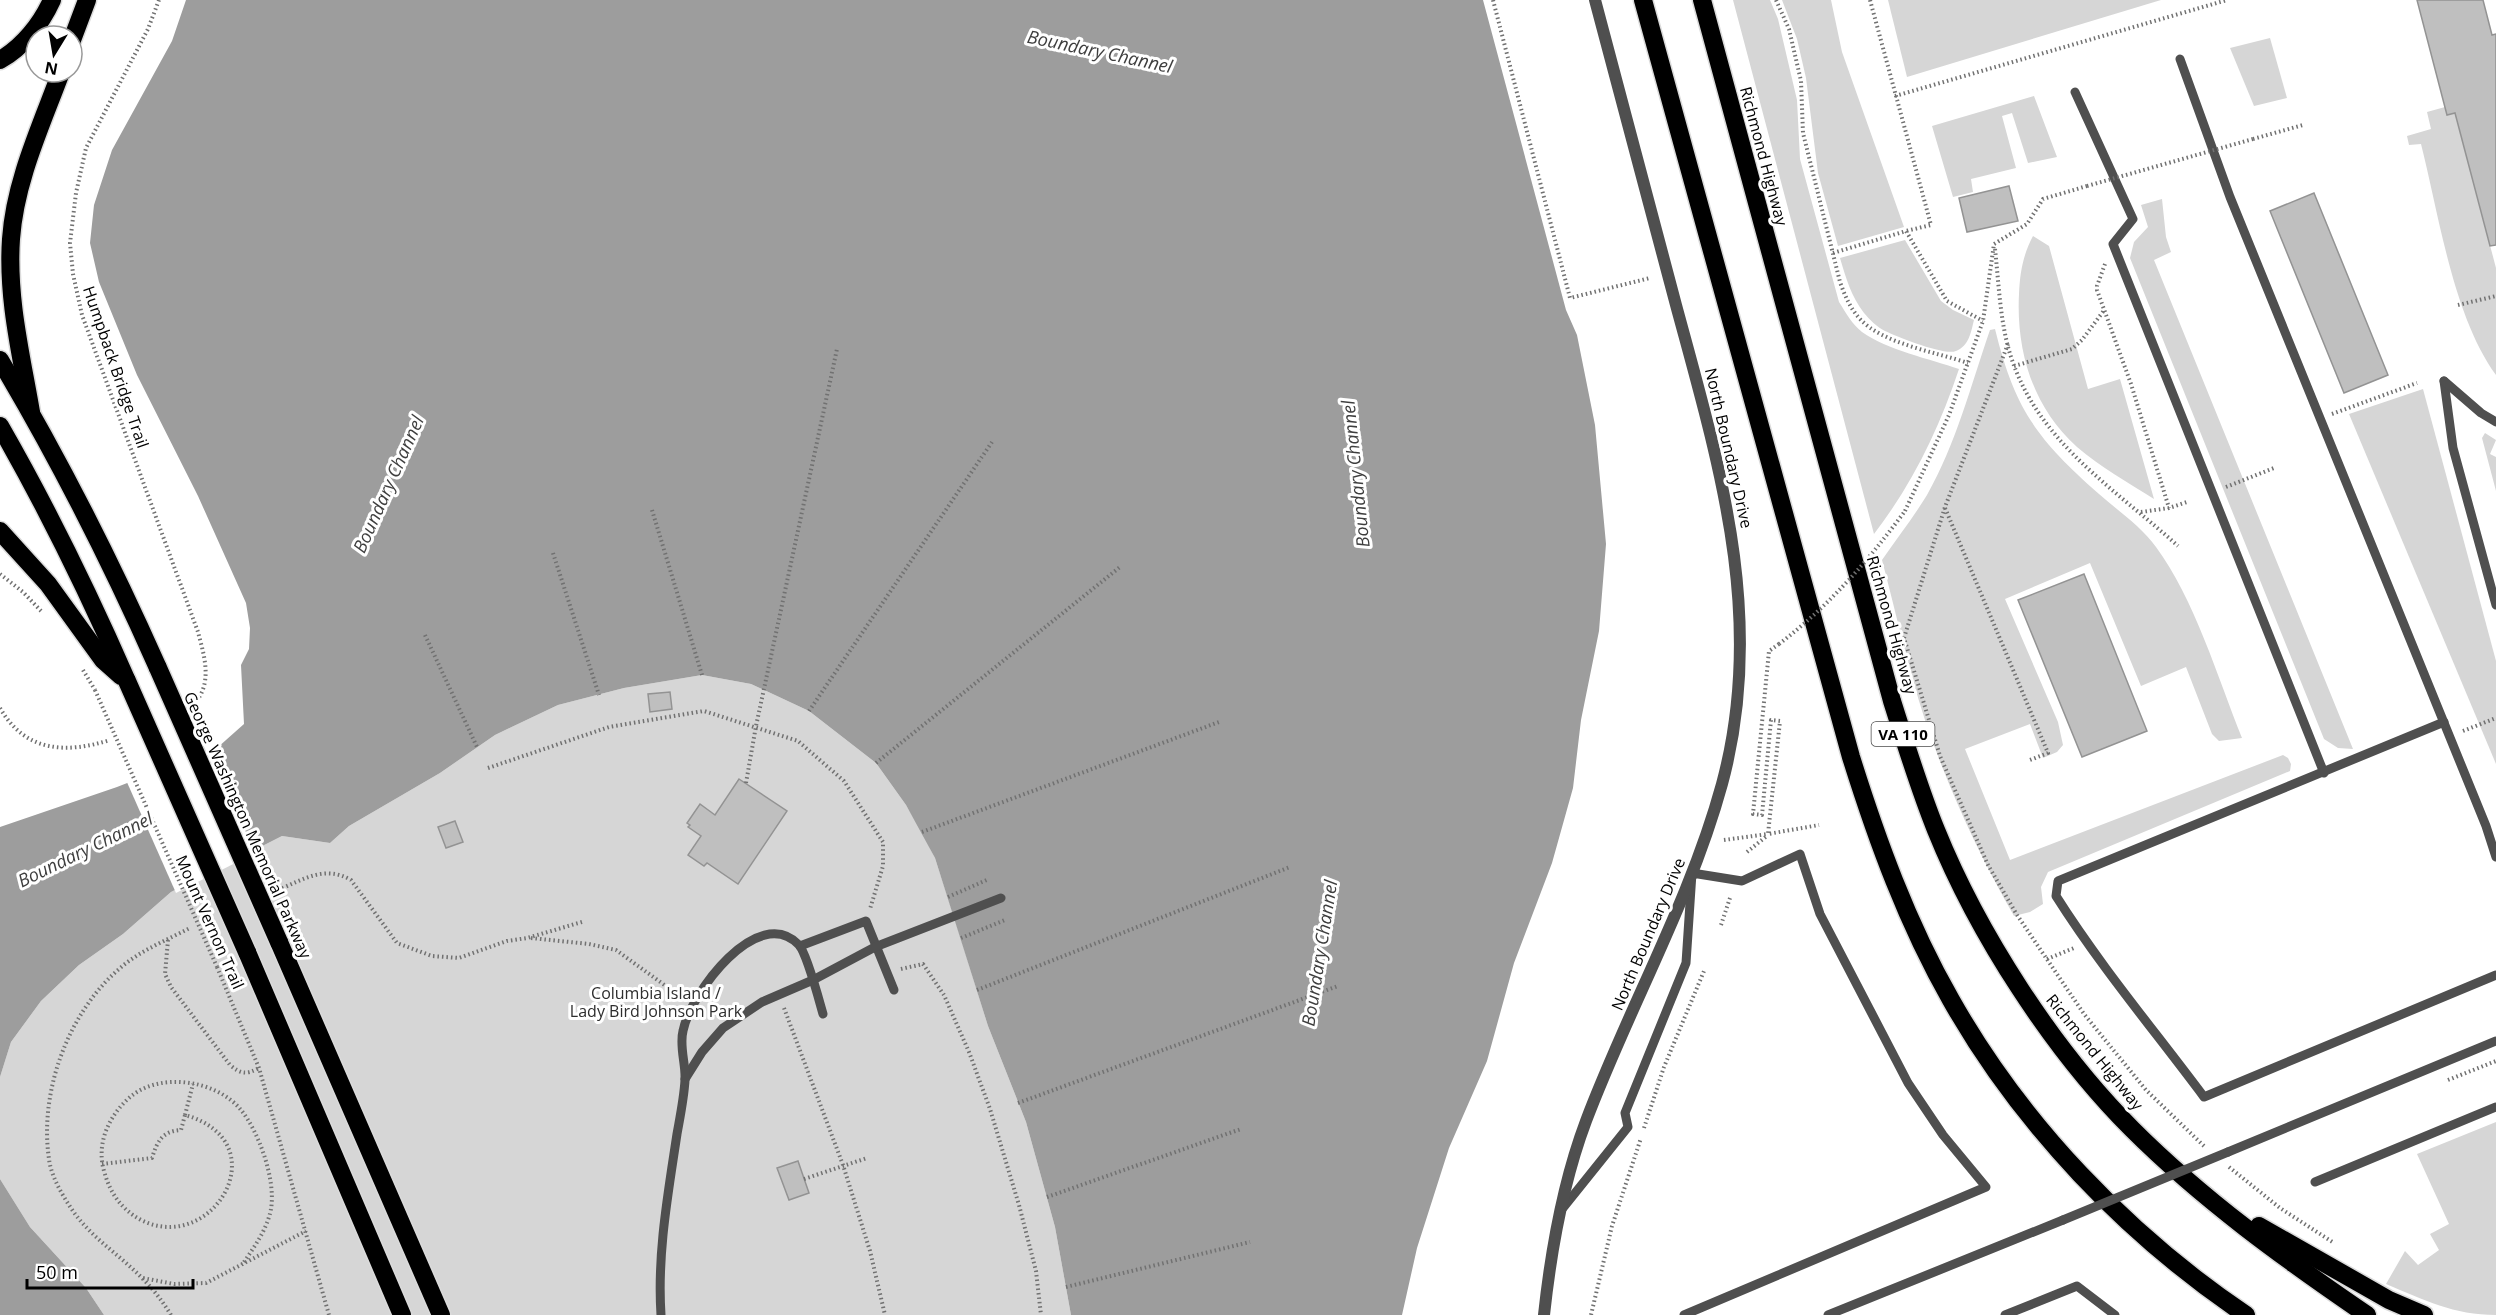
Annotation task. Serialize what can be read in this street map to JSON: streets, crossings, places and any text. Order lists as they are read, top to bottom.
{
  "streets": {
    "highway": ["Richmond Highway", "VA 110", "George Washington Memorial Parkway"],
    "street": ["North Boundary Drive"],
    "path": ["Humpback Bridge Trail", "Mount Vernon Trail"]
  },
  "water": ["Boundary Channel"],
  "parks": ["Columbia Island / Lady Bird Johnson Park"],
  "scale_bar": "50 m",
  "north": "bottom"
}
